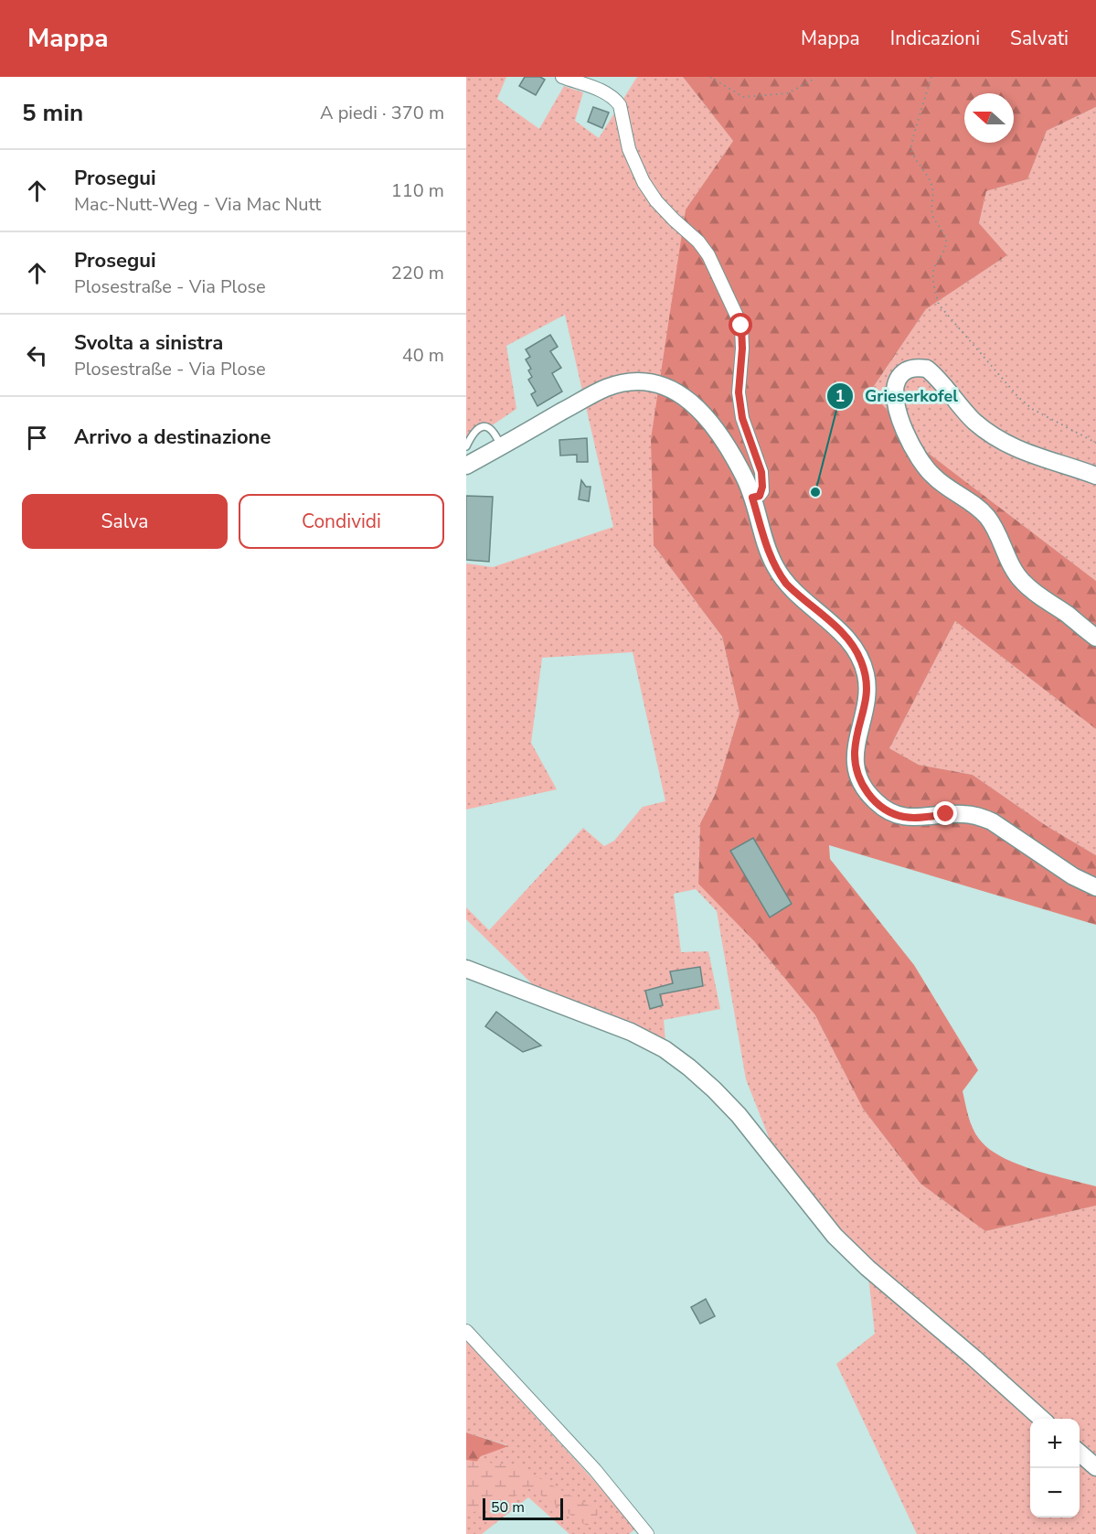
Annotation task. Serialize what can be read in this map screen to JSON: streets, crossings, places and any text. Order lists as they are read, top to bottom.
{
  "places": ["Grieserkofel"],
  "scale_bar": "50 m",
  "north": "left",
  "page": {
    "header": "Mappa",
    "nav": ["Mappa", "Indicazioni", "Salvati"],
    "heading": ["5 min", "A piedi · 370 m"],
    "list": [
      ["Prosegui", "Mac-Nutt-Weg - Via Mac Nutt", "110 m"],
      ["Prosegui", "Plosestraße - Via Plose", "220 m"],
      ["Svolta a sinistra", "Plosestraße - Via Plose", "40 m"],
      "Arrivo a destinazione"
    ],
    "buttons": ["Salva", "Condividi"],
    "map_buttons": ["+", "−"],
    "scale": "50 m"
  }
}
